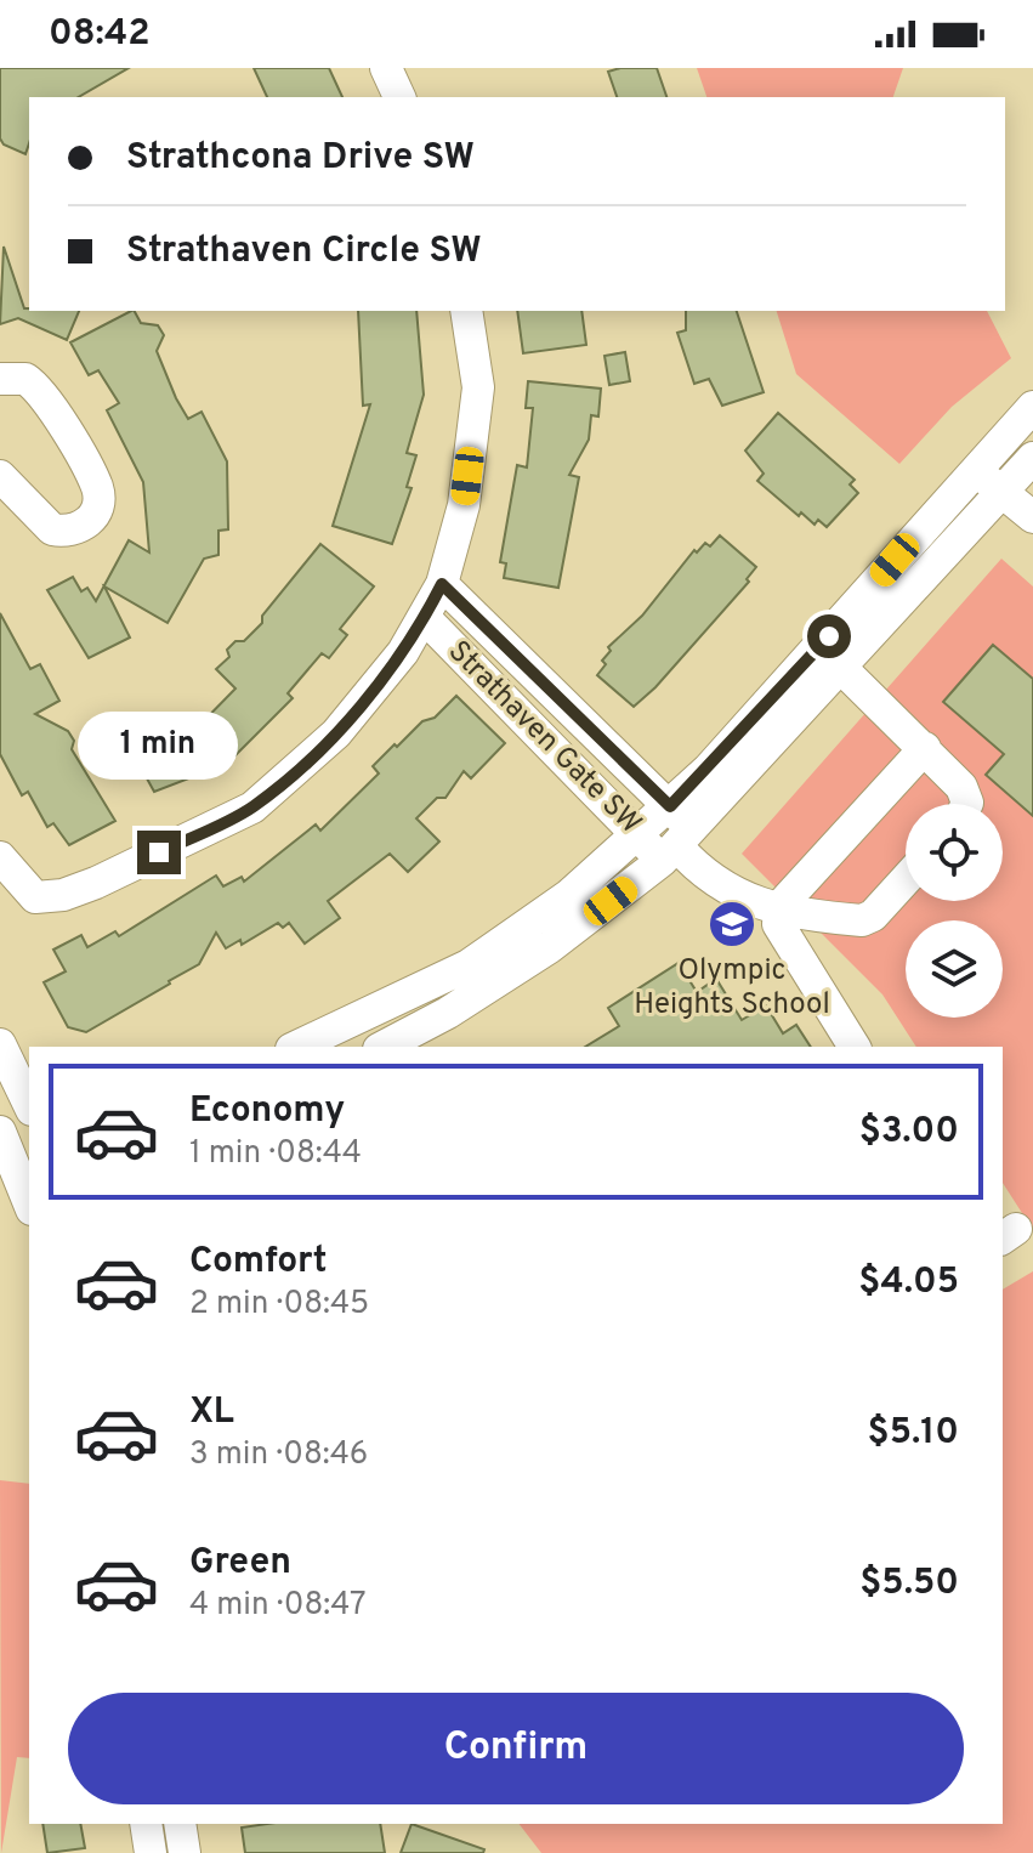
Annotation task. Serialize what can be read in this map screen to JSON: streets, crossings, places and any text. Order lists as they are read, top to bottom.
{
  "streets": {
    "street": ["Strathaven Gate SW"]
  },
  "places": {
    "school or university": ["Olympic Heights School"]
  },
  "page": {
    "status": "08:42",
    "banner": ["Strathcona Drive SW", "Strathaven Circle SW"],
    "bubble": "1 min",
    "list": [
      {
        "name": "Economy",
        "note": "1 min · 08:44",
        "value": "$3.00"
      },
      {
        "name": "Comfort",
        "note": "2 min · 08:45",
        "value": "$4.05"
      },
      {
        "name": "XL",
        "note": "3 min · 08:46",
        "value": "$5.10"
      },
      {
        "name": "Green",
        "note": "4 min · 08:47",
        "value": "$5.50"
      }
    ],
    "buttons": "Confirm"
  }
}
